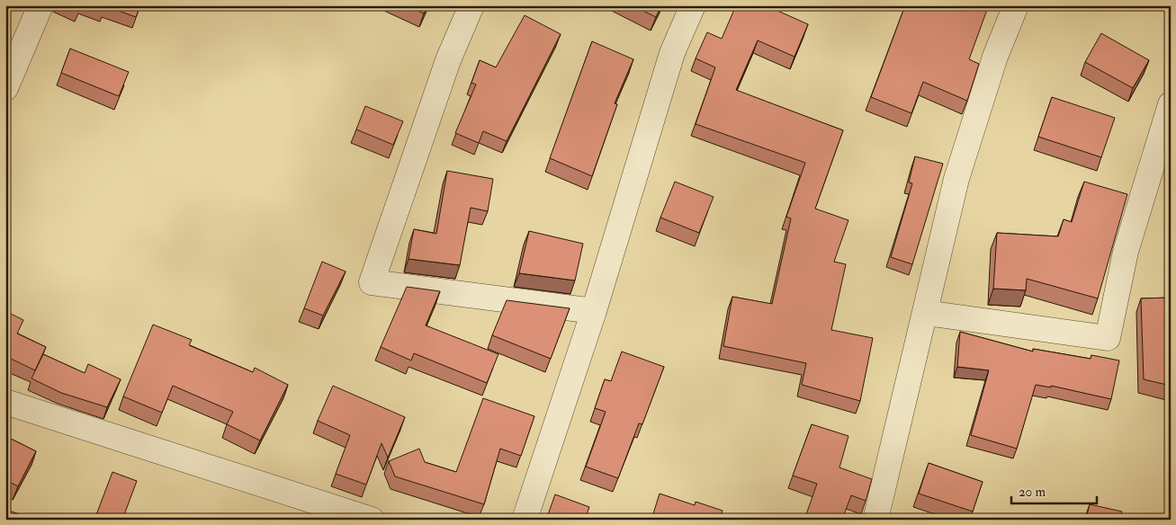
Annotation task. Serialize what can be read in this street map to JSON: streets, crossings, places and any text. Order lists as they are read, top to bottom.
{
  "scale_bar": "20 m"
}
